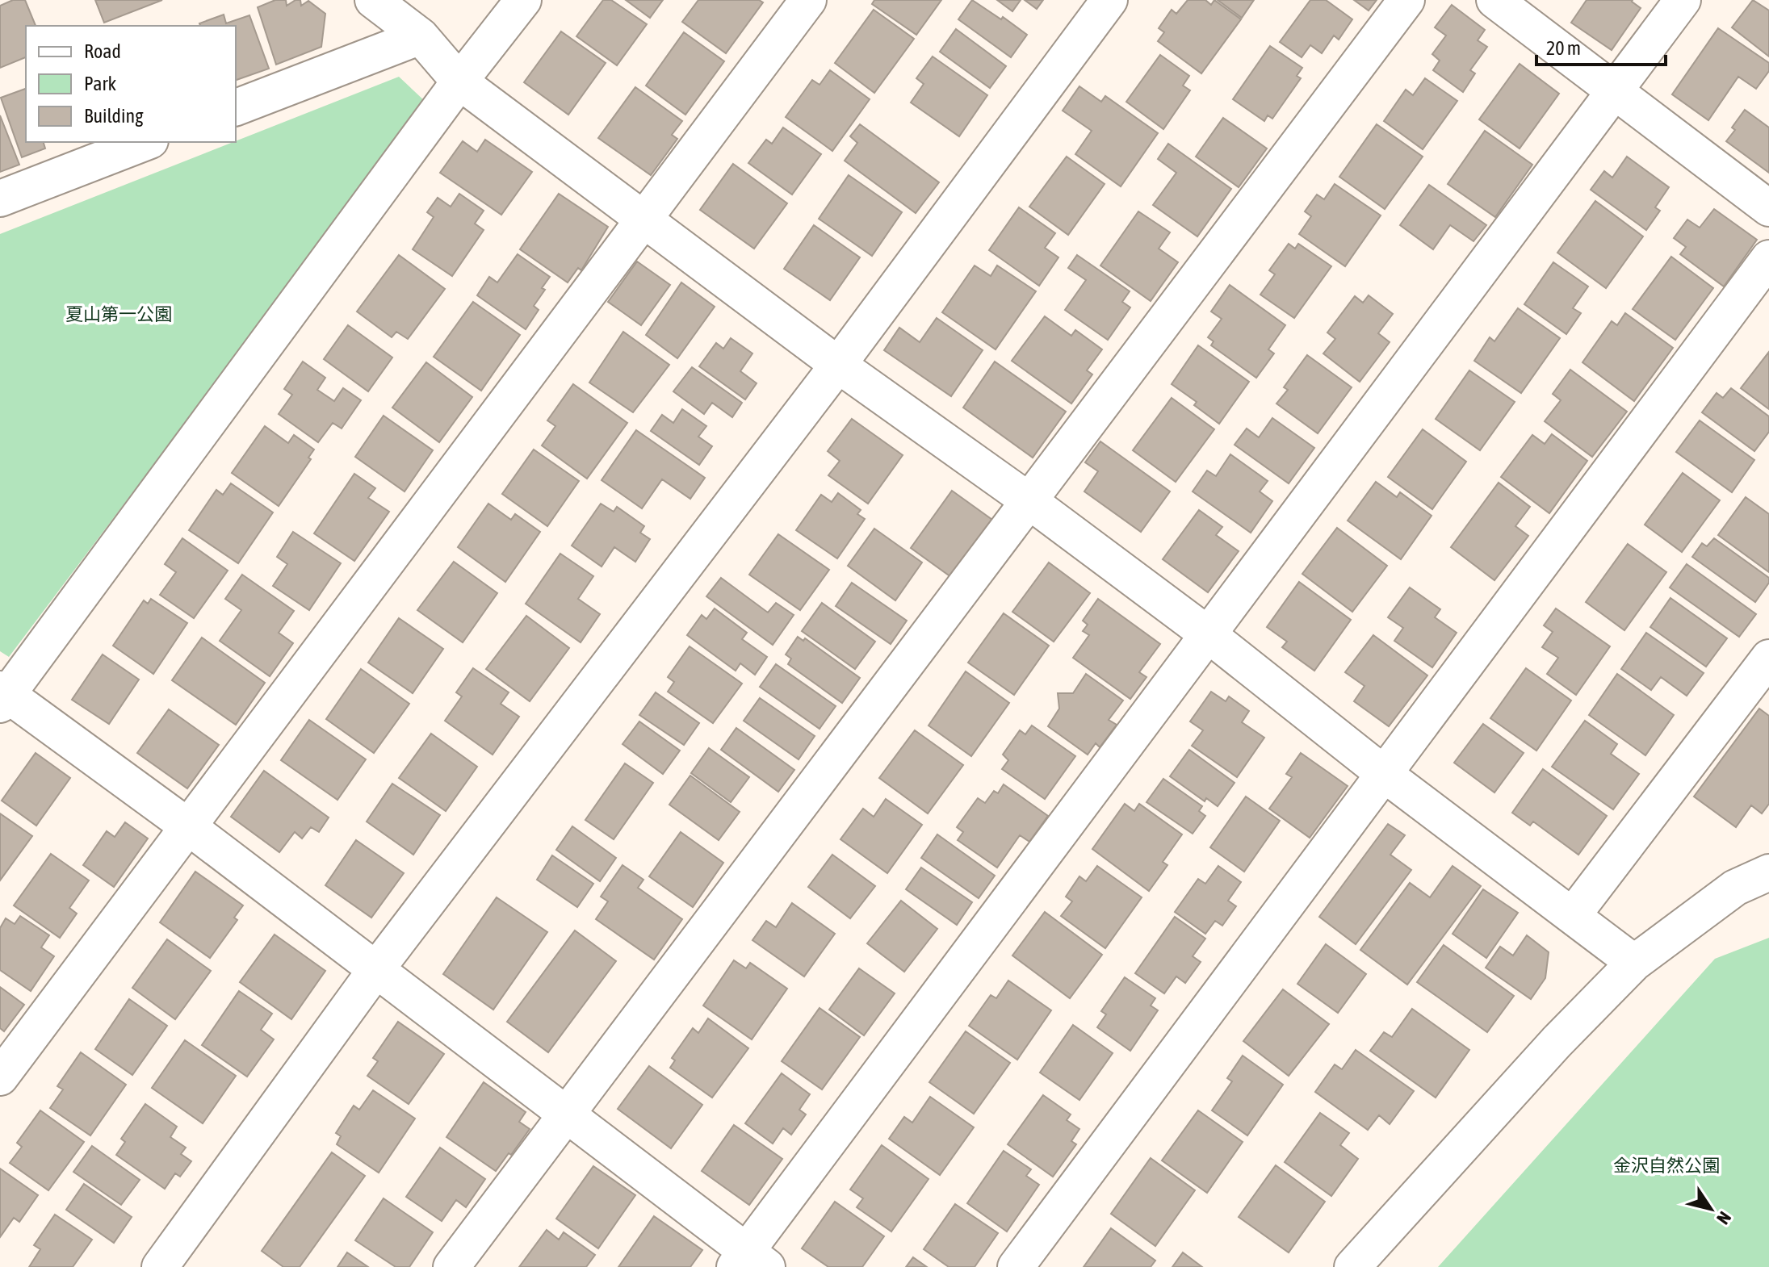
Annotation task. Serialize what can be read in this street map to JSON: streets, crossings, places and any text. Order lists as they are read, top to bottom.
{
  "parks": ["夏山第一公園", "金沢自然公園"],
  "legend": ["Road", "Park", "Building"],
  "scale_bar": "20 m",
  "north": "bottom right"
}
